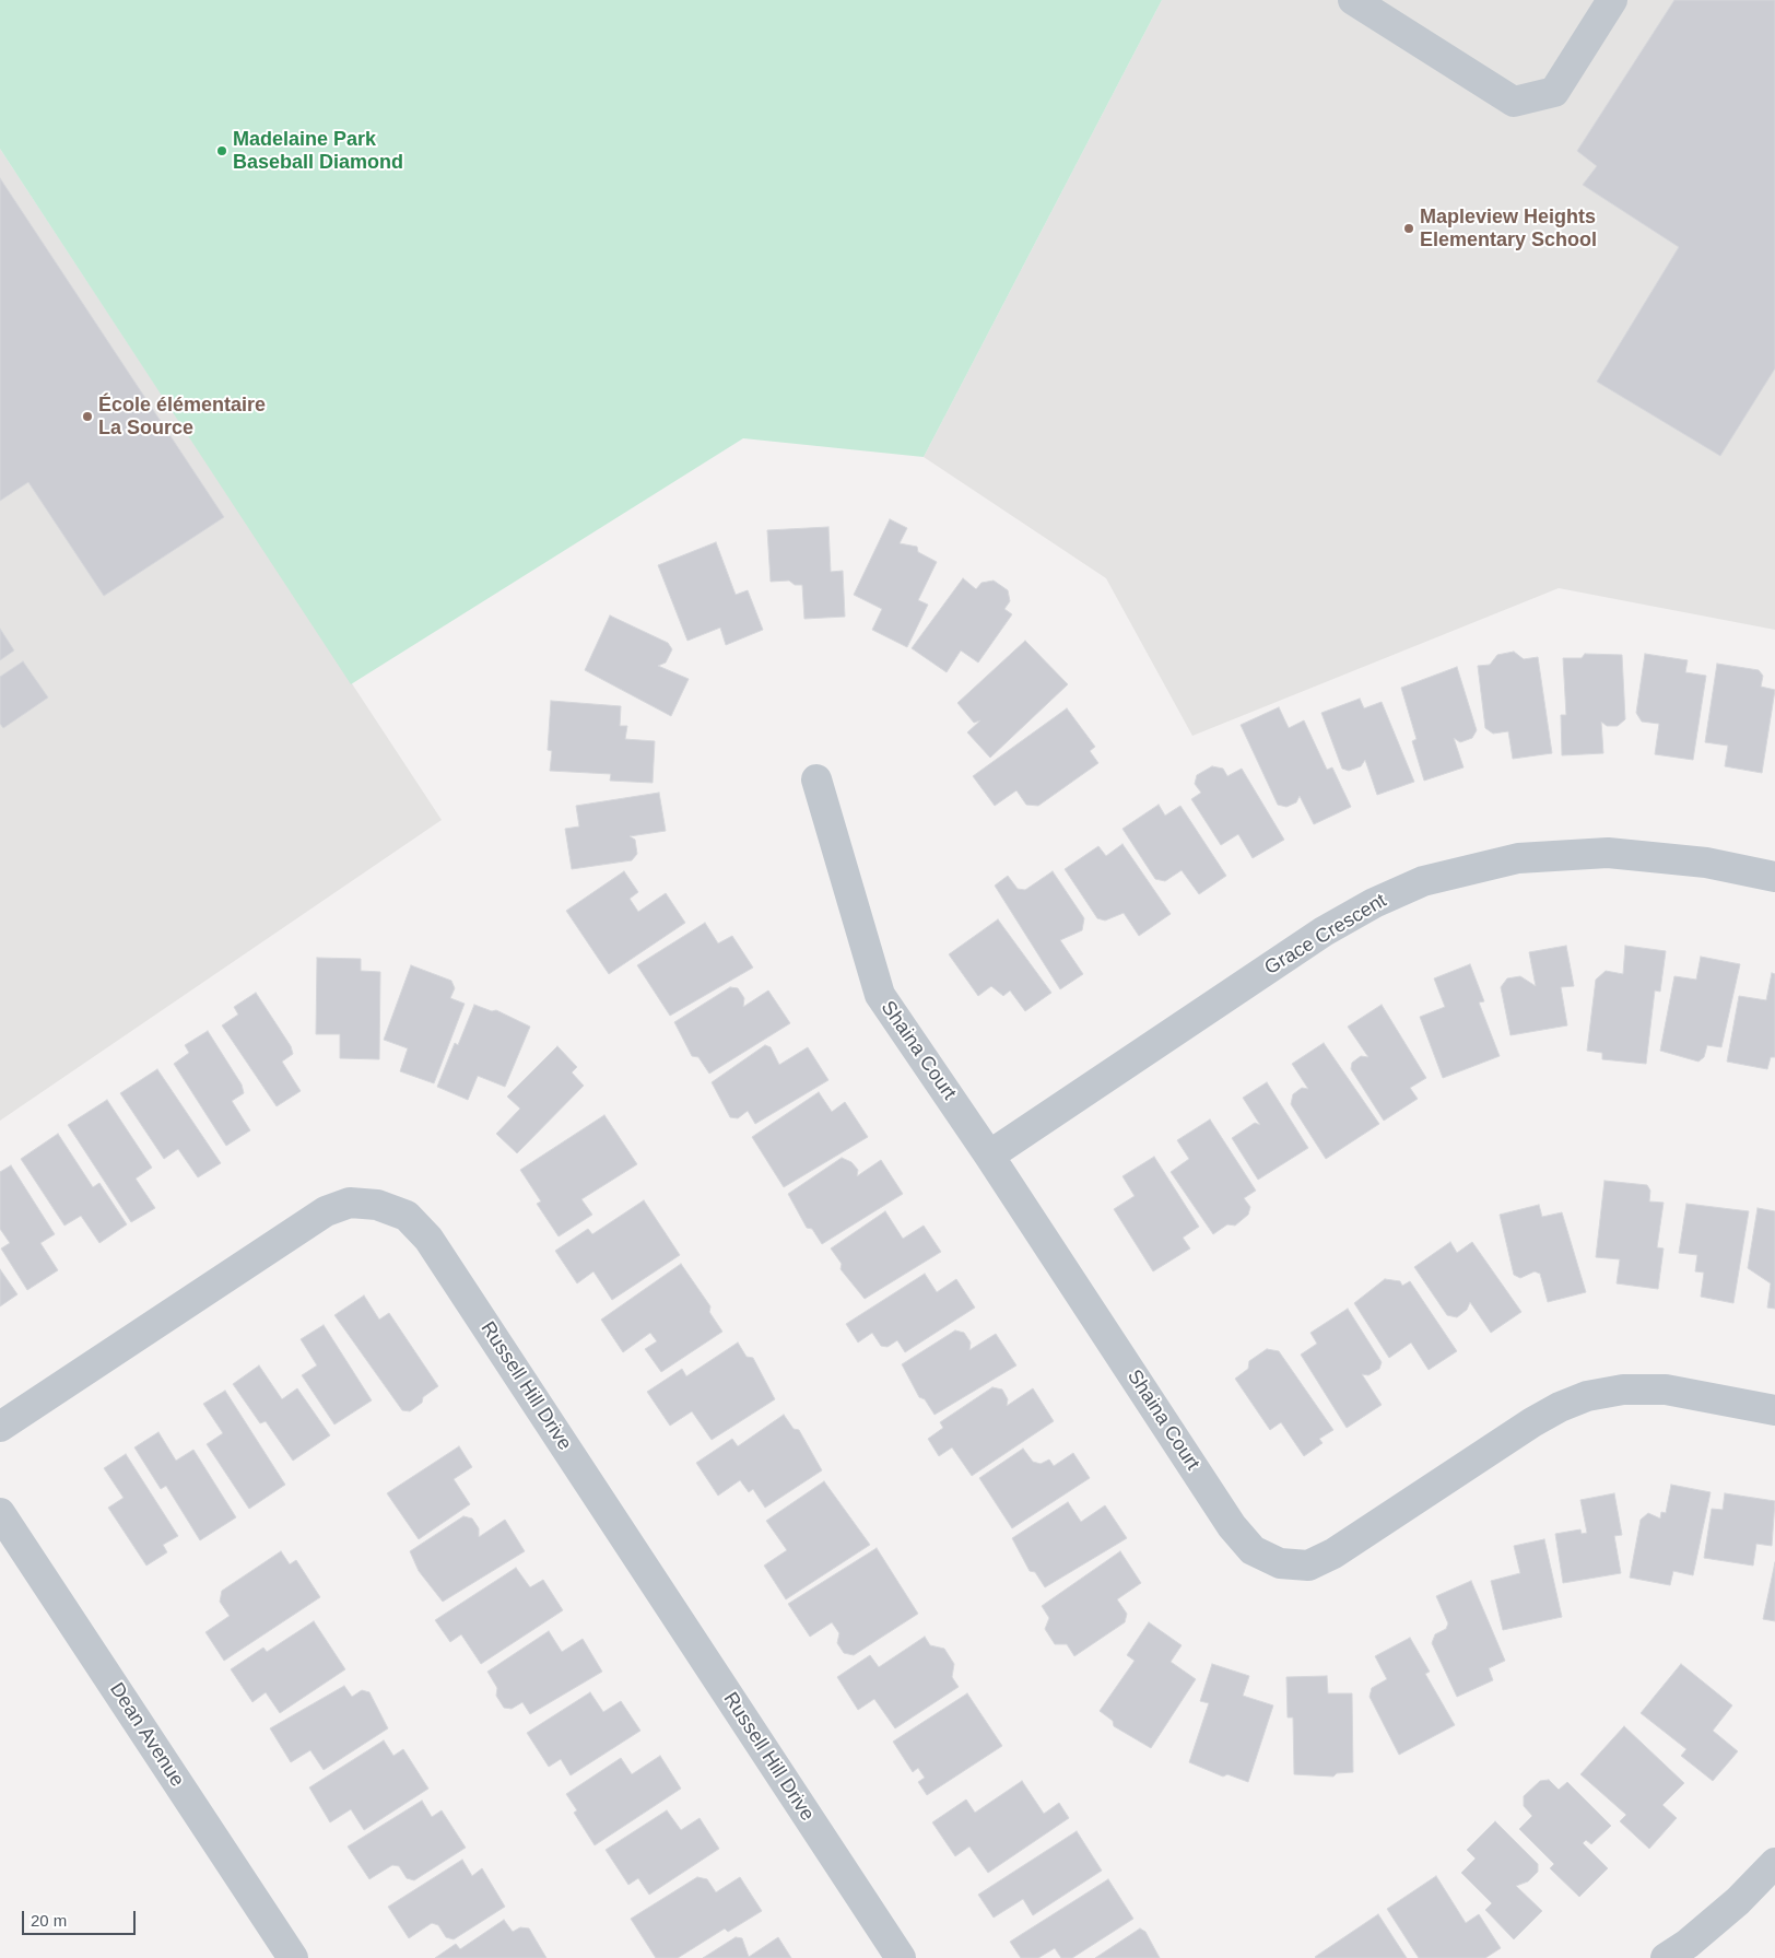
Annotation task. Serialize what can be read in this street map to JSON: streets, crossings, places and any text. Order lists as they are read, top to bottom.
{
  "streets": {
    "street": [
      "Grace Crescent",
      "Shaina Court",
      "Russell Hill Drive",
      "Dean Avenue"
    ]
  },
  "crossings": [
    ["Grace Crescent", "Shaina Court"]
  ],
  "places": ["Madelaine Park Baseball Diamond", "Mapleview Heights Elementary School", "École élémentaire La Source"],
  "scale_bar": "20 m"
}
